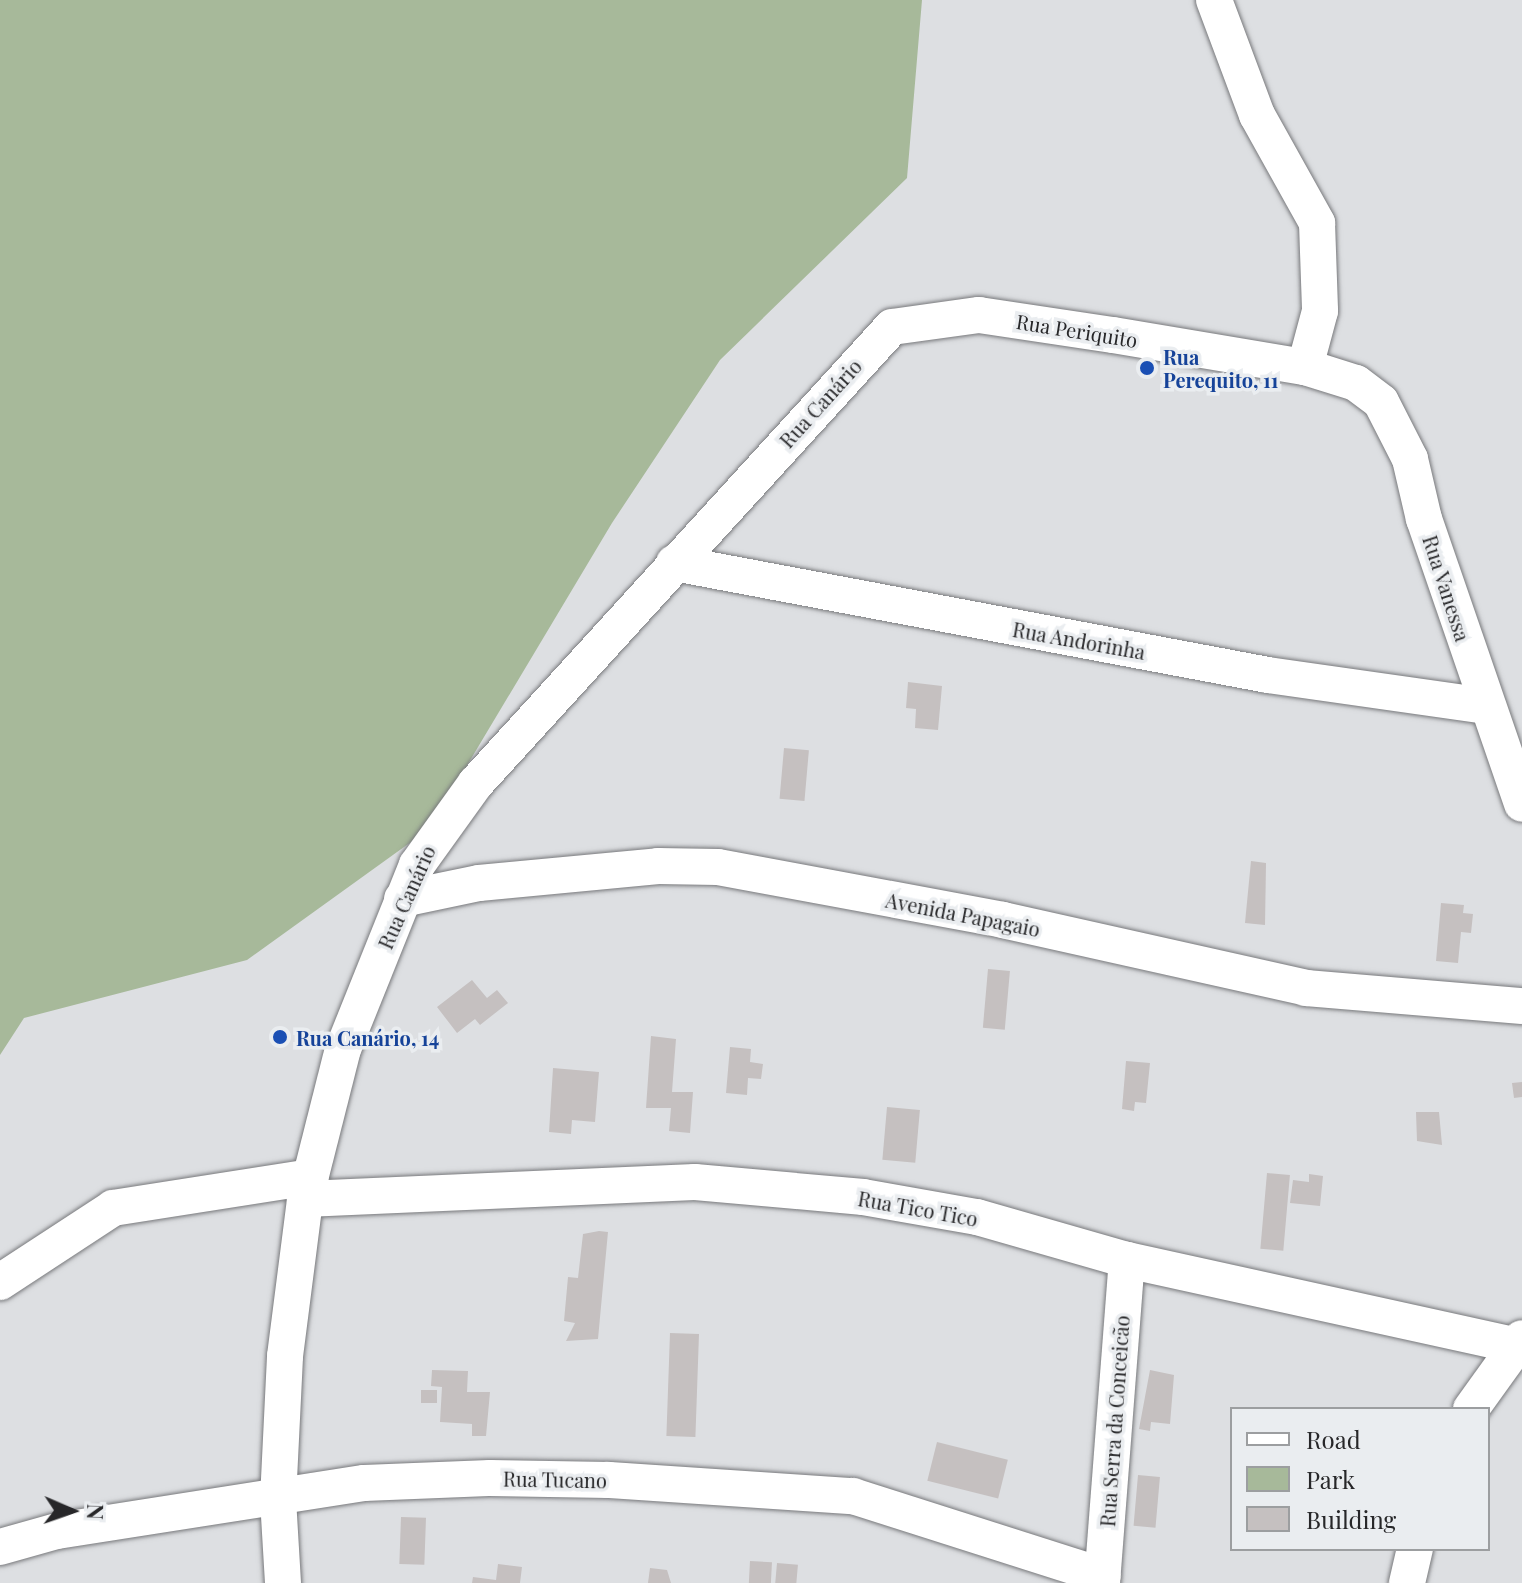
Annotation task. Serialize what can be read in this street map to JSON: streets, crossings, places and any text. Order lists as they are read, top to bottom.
{
  "streets": {
    "street": [
      "Rua Periquito",
      "Rua Canário",
      "Rua Vanessa",
      "Rua Andorinha",
      "Avenida Papagaio",
      "Rua Tico Tico",
      "Rua Serra da Conceicão",
      "Rua Tucano"
    ]
  },
  "crossings": [
    ["Rua Periquito", "Rua Canário"],
    ["Rua Periquito", "Rua Vanessa"],
    ["Rua Canário", "Rua Andorinha"],
    ["Rua Canário", "Avenida Papagaio"],
    ["Rua Canário", "Rua Tico Tico"],
    ["Rua Canário", "Rua Tucano"],
    ["Rua Vanessa", "Rua Andorinha"],
    ["Rua Tico Tico", "Rua Serra da Conceicão"],
    ["Rua Serra da Conceicão", "Rua Tucano"]
  ],
  "places": ["Rua Perequito, 11", "Rua Canário, 14"],
  "legend": ["Road", "Park", "Building"],
  "north": "right"
}
